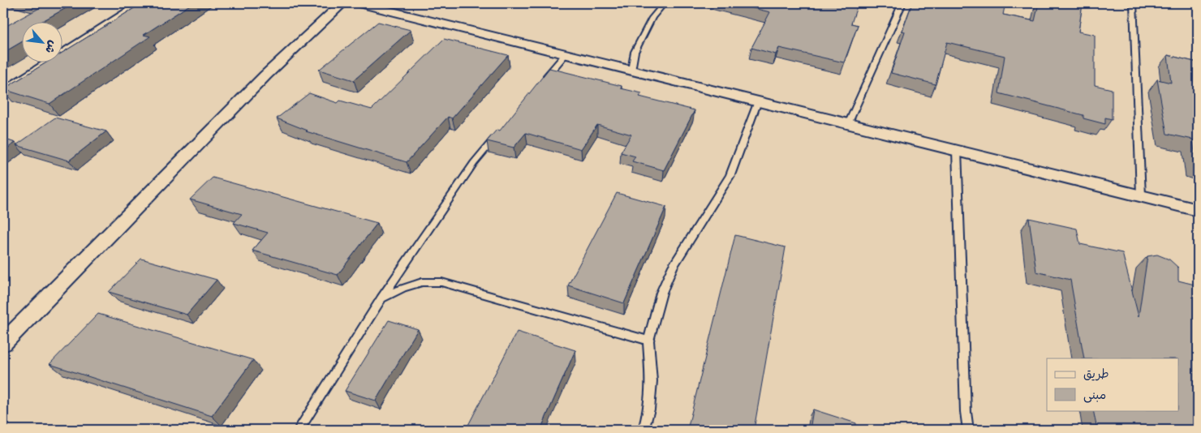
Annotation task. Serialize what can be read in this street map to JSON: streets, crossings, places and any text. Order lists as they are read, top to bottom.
{
  "legend": ["طريق", "مبنى"],
  "north": "bottom right"
}
